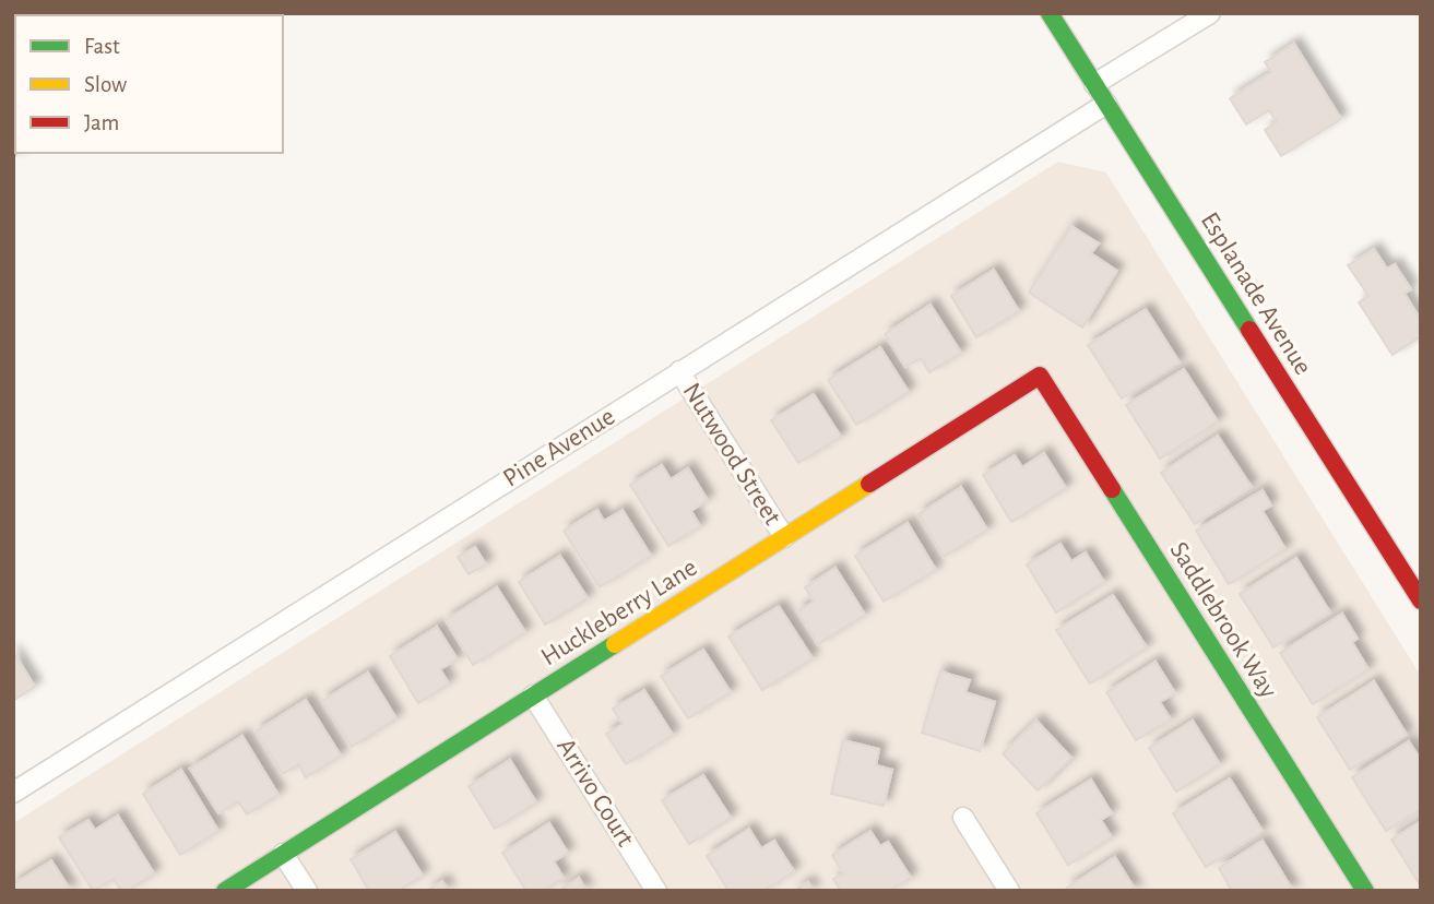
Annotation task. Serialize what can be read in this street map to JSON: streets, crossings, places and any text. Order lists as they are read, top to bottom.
{
  "streets": {
    "street": [
      "Esplanade Avenue",
      "Pine Avenue",
      "Nutwood Street",
      "Huckleberry Lane",
      "Saddlebrook Way",
      "Arrivo Court"
    ]
  },
  "crossings": [
    ["Esplanade Avenue", "Pine Avenue"],
    ["Pine Avenue", "Nutwood Street"],
    ["Nutwood Street", "Huckleberry Lane"],
    ["Huckleberry Lane", "Saddlebrook Way"],
    ["Huckleberry Lane", "Arrivo Court"]
  ],
  "legend": ["Fast", "Slow", "Jam"]
}
